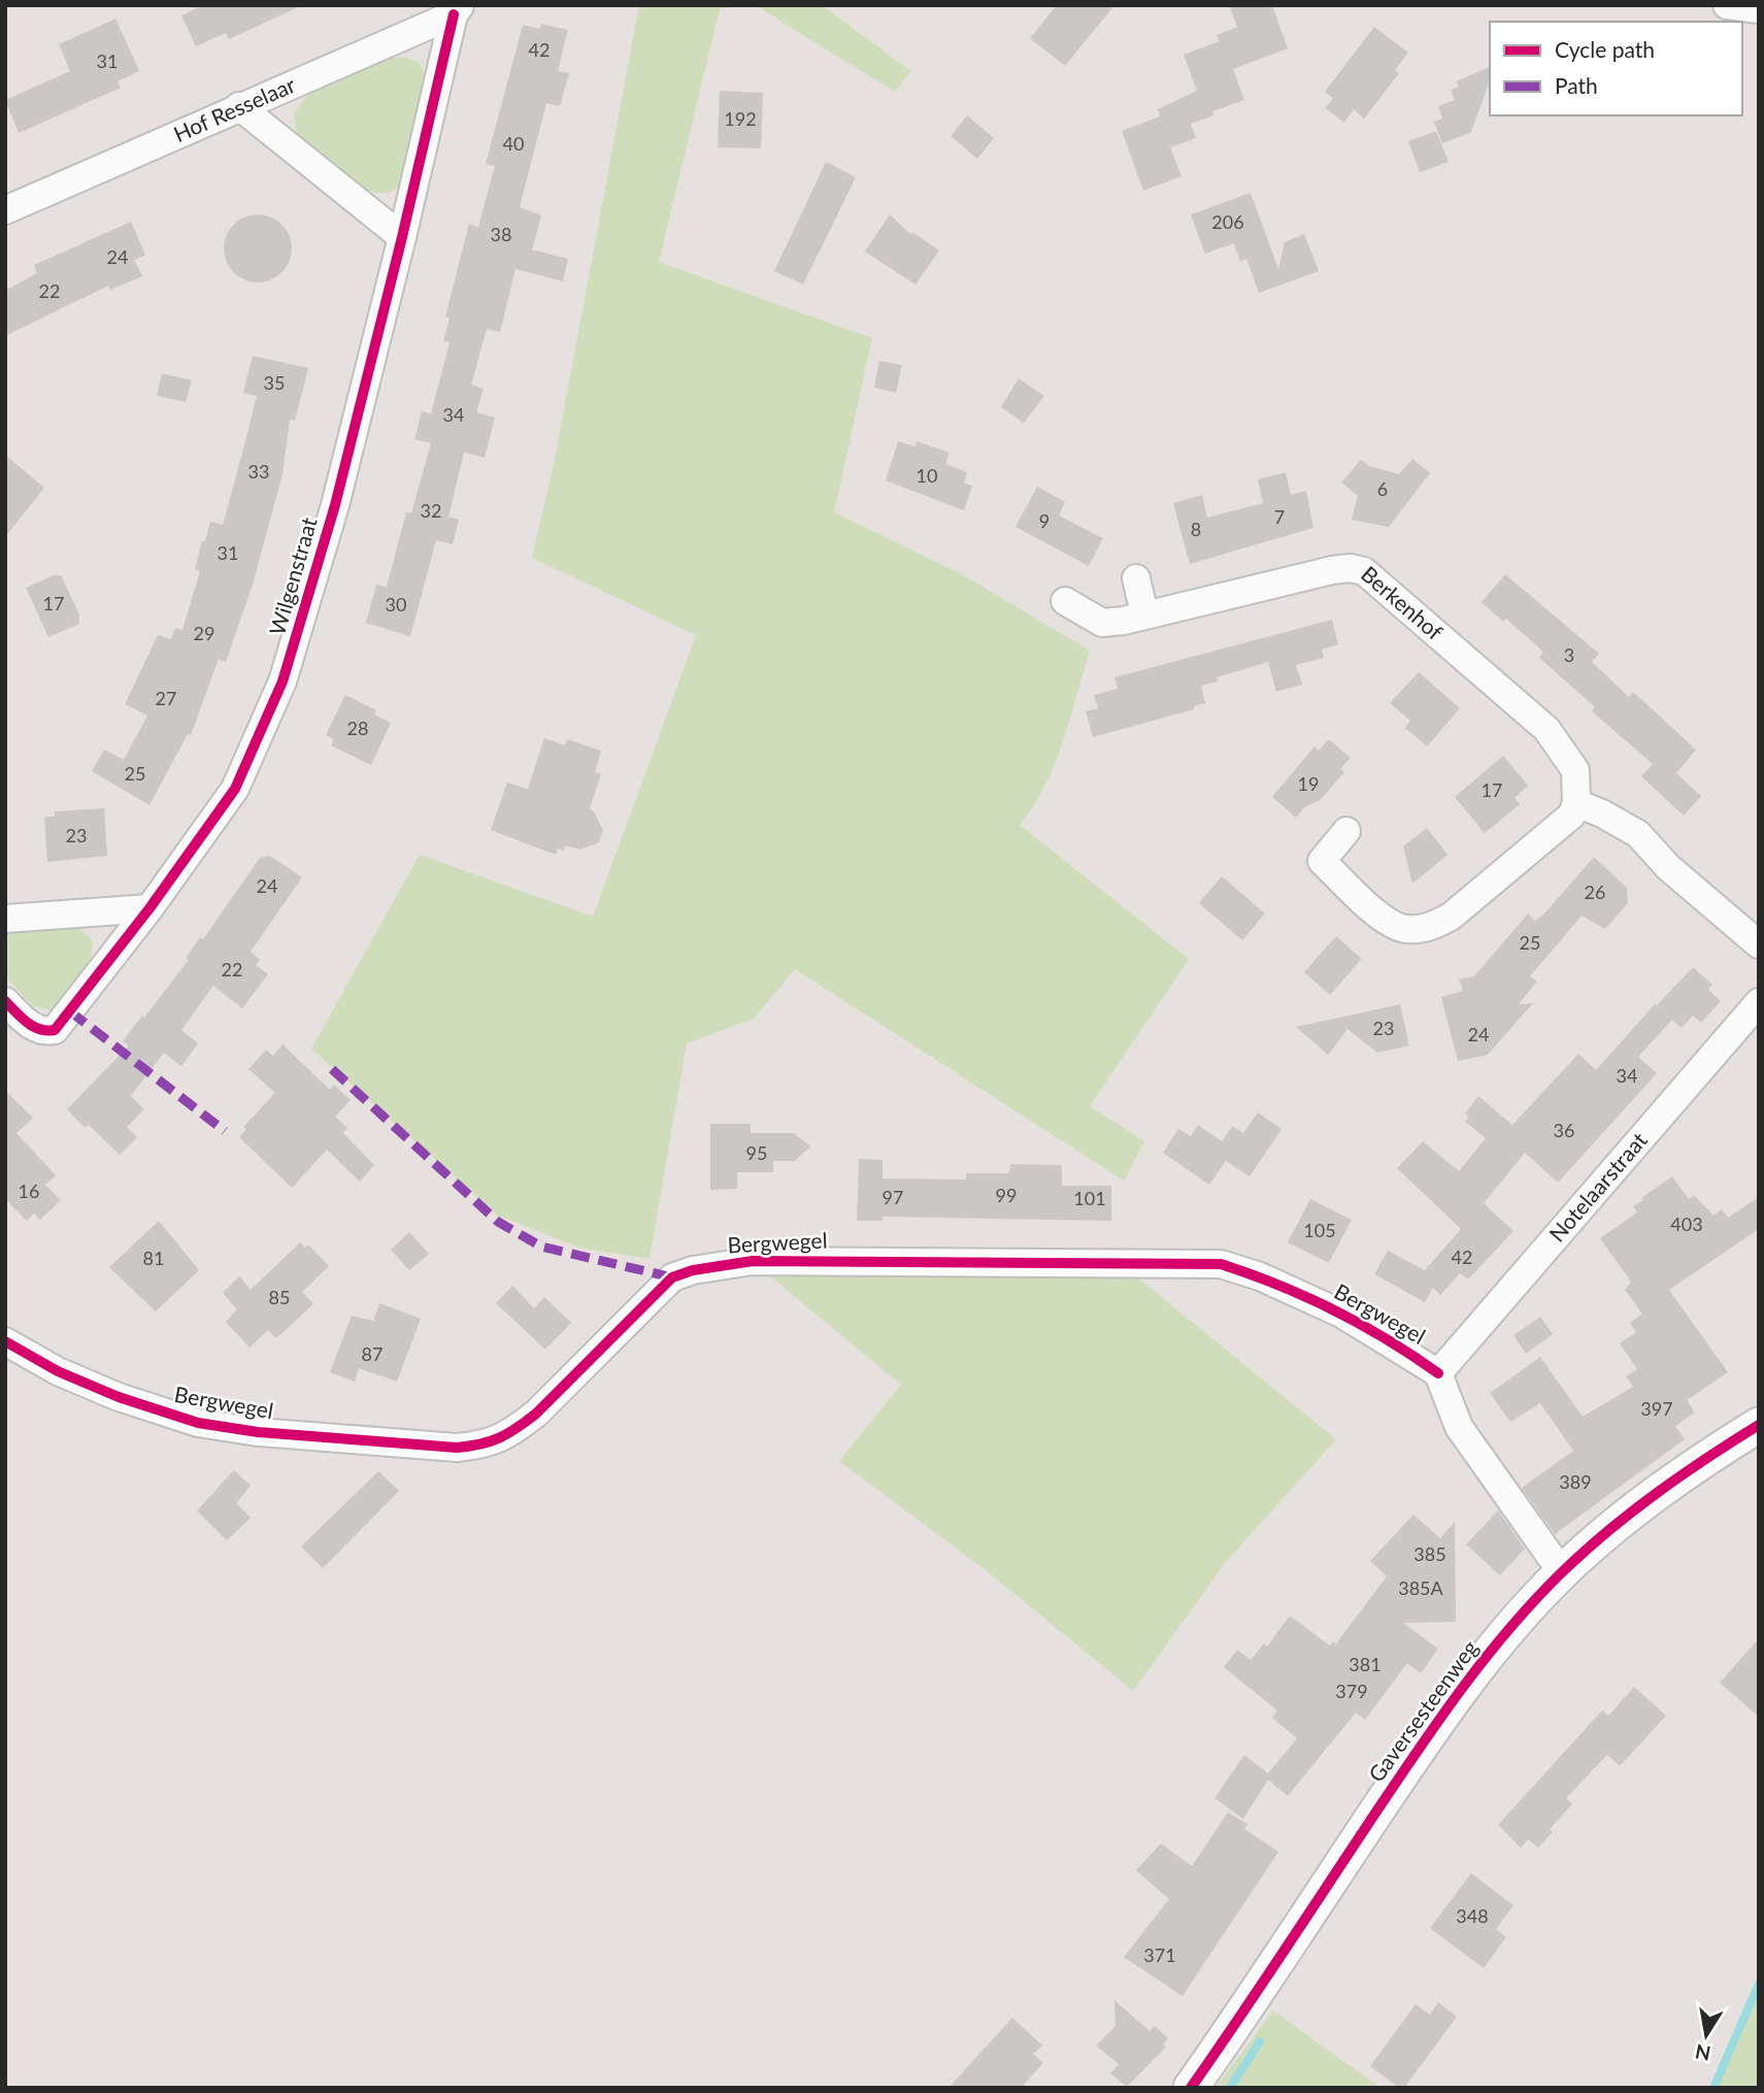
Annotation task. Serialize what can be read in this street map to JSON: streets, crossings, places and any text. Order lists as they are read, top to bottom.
{
  "streets": {
    "street": [
      "Hof Resselaar",
      "Wilgenstraat",
      "Berkenhof",
      "Notelaarstraat",
      "Bergwegel",
      "Gaversesteenweg"
    ]
  },
  "crossings": [
    ["Hof Resselaar", "Wilgenstraat"],
    ["Notelaarstraat", "Bergwegel"],
    ["Bergwegel", "Gaversesteenweg"]
  ],
  "house_numbers": [
    "42",
    "31",
    "192",
    "40",
    "206",
    "38",
    "24",
    "22",
    "35",
    "34",
    "33",
    "10",
    "6",
    "32",
    "7",
    "9",
    "8",
    "31",
    "17",
    "30",
    "29",
    "3",
    "27",
    "28",
    "25",
    "19",
    "17",
    "23",
    "24",
    "26",
    "25",
    "22",
    "23",
    "24",
    "34",
    "36",
    "95",
    "16",
    "99",
    "97",
    "101",
    "403",
    "105",
    "42",
    "81",
    "85",
    "87",
    "397",
    "389",
    "385",
    "385A",
    "381",
    "379",
    "348",
    "371"
  ],
  "legend": ["Cycle path", "Path"],
  "north": "bottom"
}
